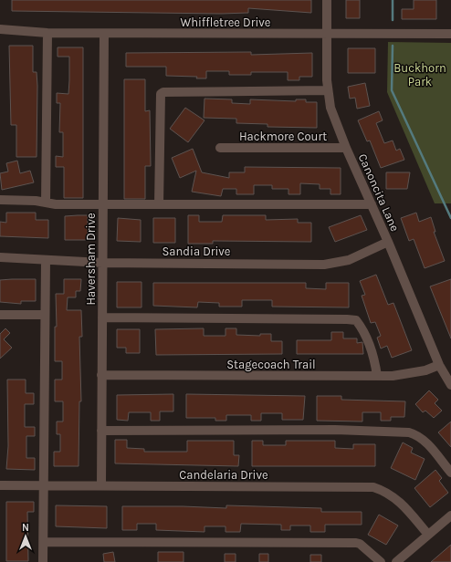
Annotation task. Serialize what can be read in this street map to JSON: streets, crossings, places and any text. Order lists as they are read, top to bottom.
{
  "streets": {
    "street": [
      "Whiffletree Drive",
      "Hackmore Court",
      "Canoncita Lane",
      "Sandia Drive",
      "Haversham Drive",
      "Stagecoach Trail",
      "Candelaria Drive"
    ]
  },
  "crossings": [
    ["Whiffletree Drive", "Canoncita Lane"],
    ["Whiffletree Drive", "Haversham Drive"],
    ["Hackmore Court", "Canoncita Lane"],
    ["Canoncita Lane", "Sandia Drive"],
    ["Canoncita Lane", "Stagecoach Trail"],
    ["Sandia Drive", "Haversham Drive"],
    ["Haversham Drive", "Stagecoach Trail"],
    ["Haversham Drive", "Candelaria Drive"]
  ],
  "parks": ["Buckhorn Park"],
  "north": "top"
}
